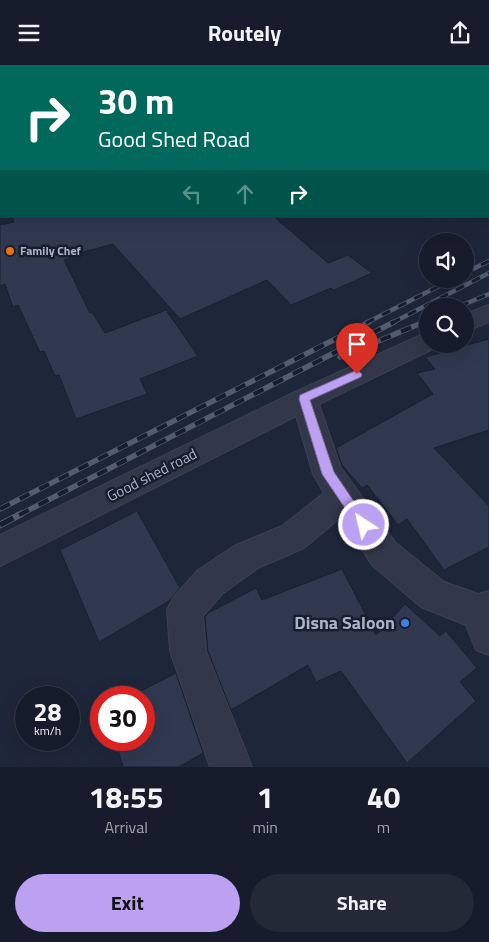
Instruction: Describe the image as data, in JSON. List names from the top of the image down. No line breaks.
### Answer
{"streets":{"street":["Good shed road"]},"places":["Family Chef","Disna Saloon"],"page":{"header":"Routely","turn":["30 m","Good Shed Road"],"speed":"28 km/h","limit":"30","eta":["18:55","Arrival","1","min","40","m"],"buttons":["Exit","Share"]}}
